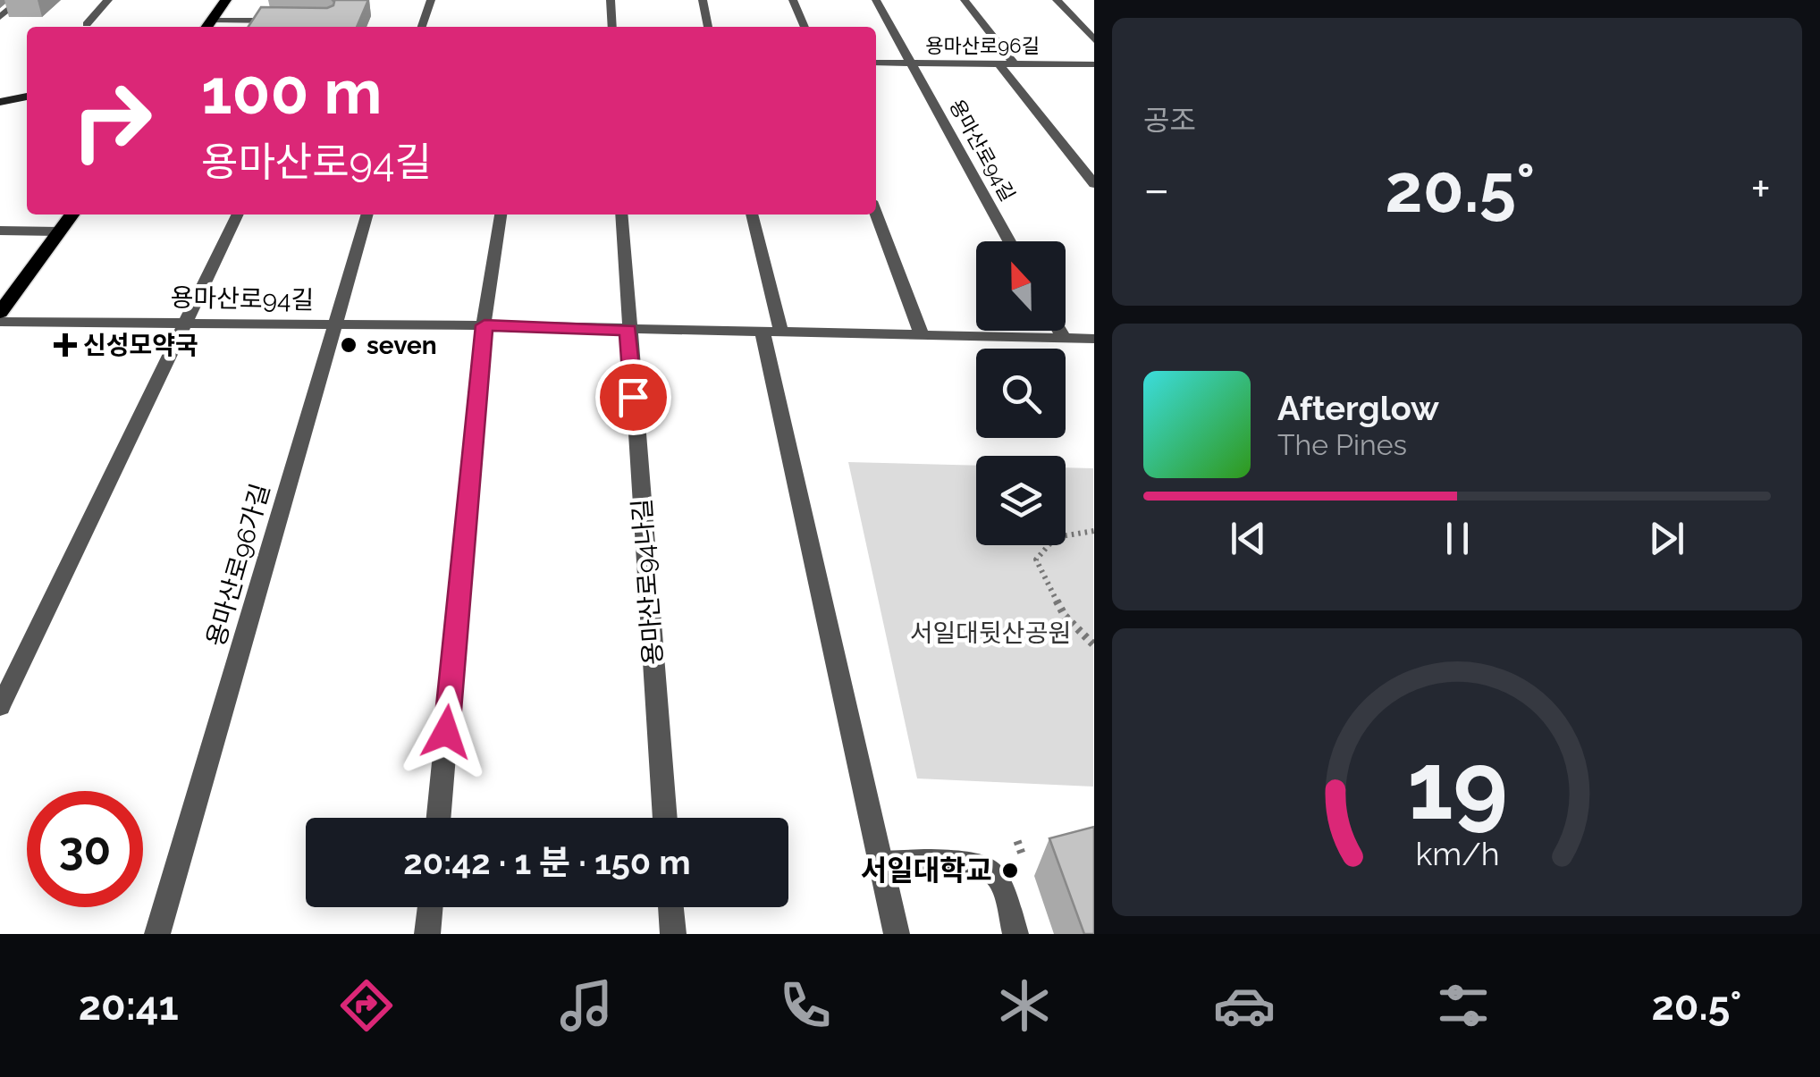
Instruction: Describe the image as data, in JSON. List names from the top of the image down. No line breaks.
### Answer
{"streets":{"street":["용마산로96길","용마산로94길","용마산로96가길","용마산로94나길"]},"crossings":[["용마산로96길","용마산로94길"],["용마산로94길","용마산로96가길"],["용마산로94길","용마산로94나길"]],"parks":["서일대뒷산공원"],"places":{"health":["신성모약국"],"other":["seven","서일대학교"]},"north":"top","page":{"tile":"공조","turn":["100 m","용마산로94길"],"heat":["−","20.5°","+"],"song":["Afterglow","The Pines"],"limit":"30","trip":"20:42 · 1 분 · 150 m","tabs":["20:41","20.5°"],"gauge":["19","km/h"]}}
